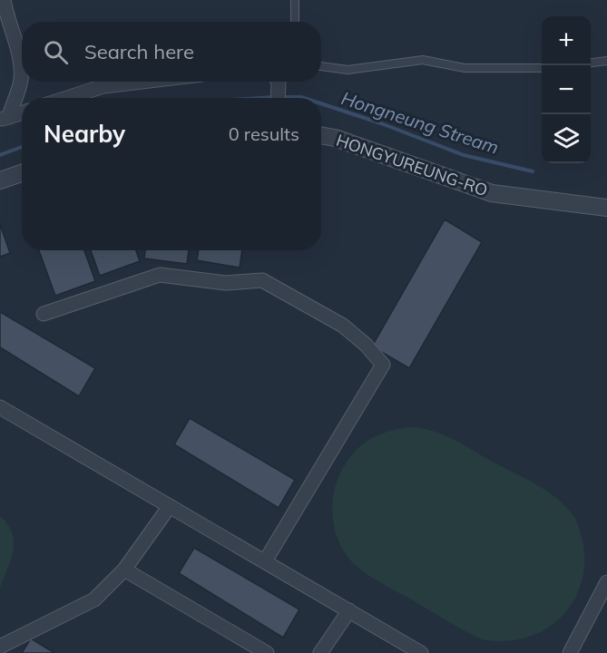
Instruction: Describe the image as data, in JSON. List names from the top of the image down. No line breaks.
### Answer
{"streets":{"street":["HONGYUREUNG-RO"]},"water":["Hongneung Stream"],"page":{"map_buttons":["+","−"],"search":"Search here","heading":["Nearby","0 results"]}}
